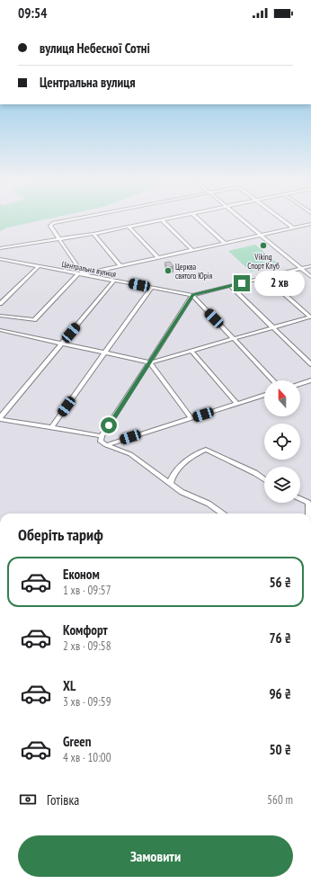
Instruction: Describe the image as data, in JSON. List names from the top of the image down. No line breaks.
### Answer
{"streets":{"street":["Центральна вулиця"]},"places":["Viking Спорт Клуб","Церква святого Юрія"],"north":"top","page":{"status":"09:54","banner":["вулиця Небесної Сотні","Центральна вулиця"],"bubble":"2 хв","heading":"Оберіть тариф","list":[{"name":"Економ","note":"1 хв · 09:57","value":"56 ₴"},{"name":"Комфорт","note":"2 хв · 09:58","value":"76 ₴"},{"name":"XL","note":"3 хв · 09:59","value":"96 ₴"},{"name":"Green","note":"4 хв · 10:00","value":"50 ₴"}],"pay":["Готівка","560 m"],"buttons":"Замовити"}}
